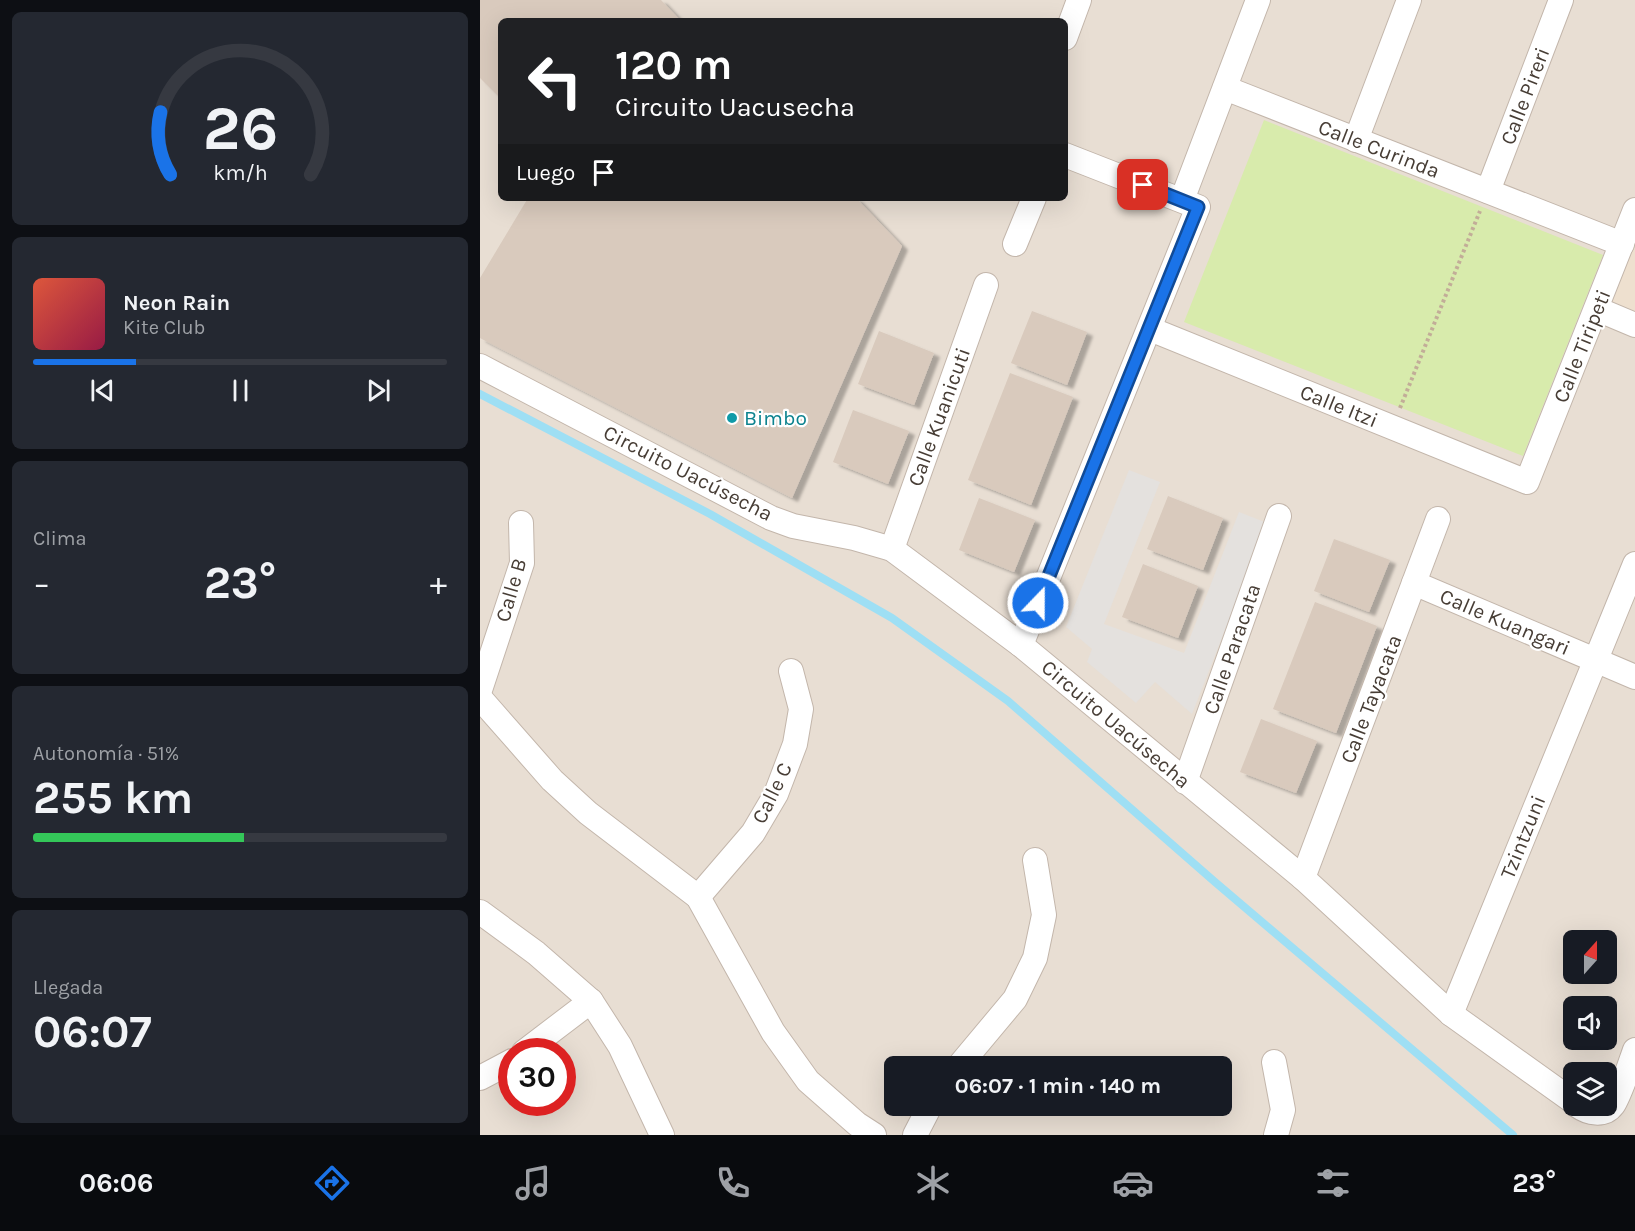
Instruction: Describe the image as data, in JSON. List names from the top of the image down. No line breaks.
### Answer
{"streets":{"street":["Calle Pireri","Calle Curinda","Calle Tiripeti","Calle Itzi","Calle Kuanicuti","Circuito Uacúsecha","Calle B","Calle Kuangari","Calle Paracata","Calle Tayacata","Calle C","Tzintzuni"]},"crossings":[["Calle Pireri","Calle Curinda"],["Calle Curinda","Calle Tiripeti"],["Calle Tiripeti","Calle Itzi"],["Calle Kuanicuti","Circuito Uacúsecha"],["Circuito Uacúsecha","Calle Paracata"],["Circuito Uacúsecha","Calle Tayacata"],["Circuito Uacúsecha","Tzintzuni"],["Calle Kuangari","Calle Tayacata"],["Calle Kuangari","Tzintzuni"]],"places":["Bimbo"],"north":"top","page":{"turn":["120 m","Circuito Uacusecha"],"then":"Luego","song":["Neon Rain","Kite Club"],"tile":["Clima",["Autonomía · 51%","255 km"],["Llegada","06:07"]],"heat":["−","23°","+"],"limit":"30","trip":"06:07 · 1 min · 140 m","tabs":["06:06","23°"],"gauge":["26","km/h"]}}
